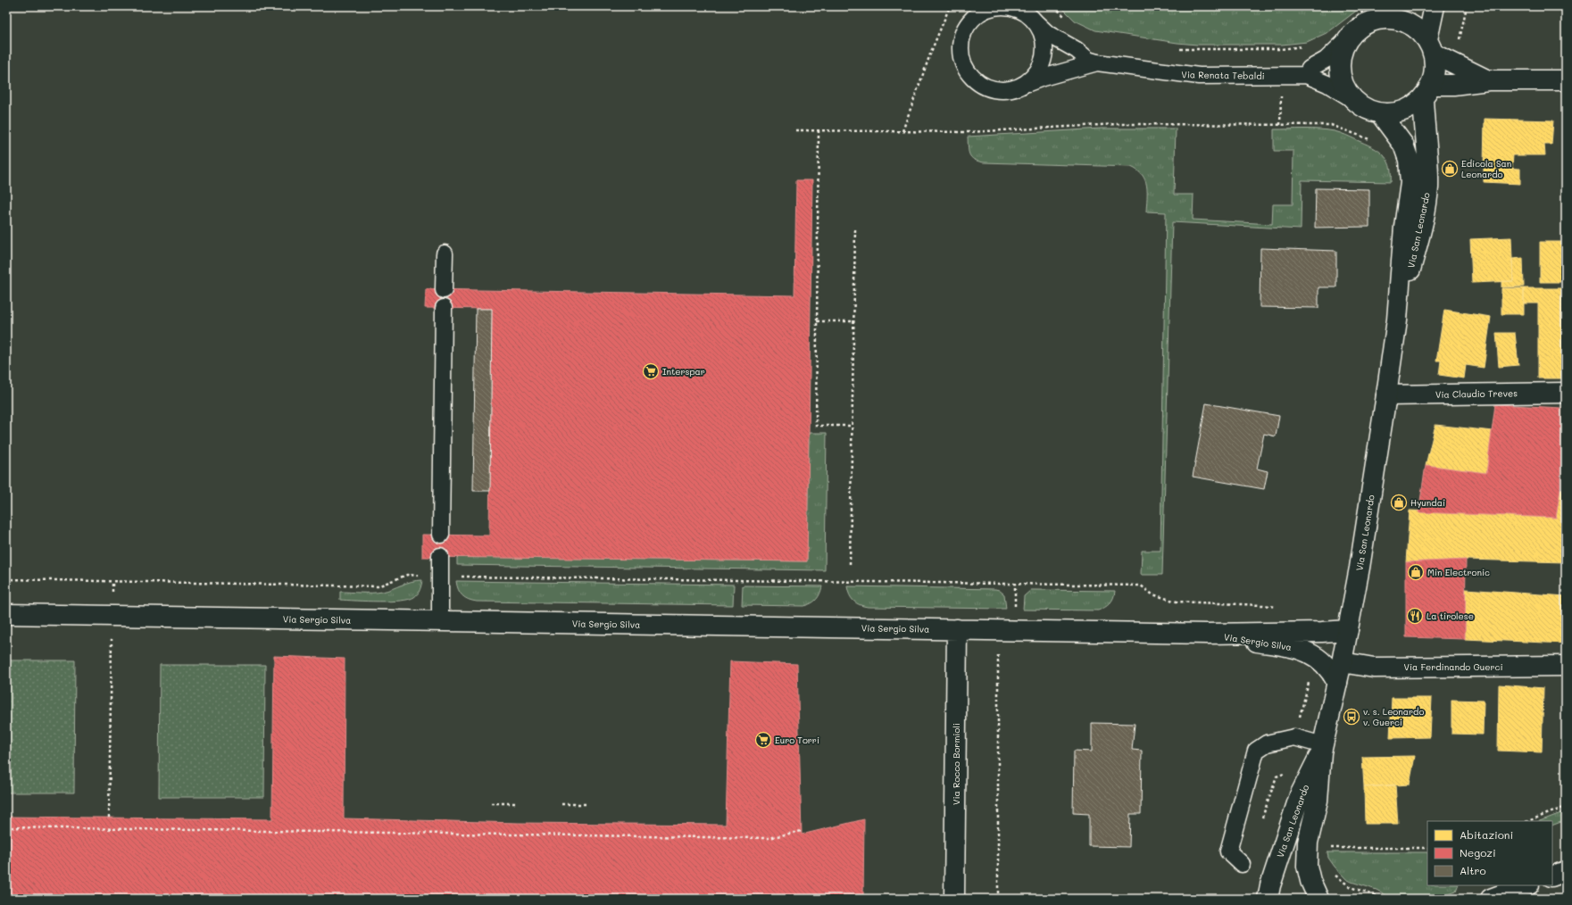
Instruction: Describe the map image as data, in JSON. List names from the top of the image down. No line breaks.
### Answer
{"streets":{"street":["Via San Leonardo","Via Claudio Treves","Via Sergio Silva","Via Ferdinando Guerci","Via Rocco Bormioli"],"lane":["Via Renata Tebaldi"]},"crossings":[["Via Renata Tebaldi","Via San Leonardo"],["Via San Leonardo","Via Claudio Treves"],["Via San Leonardo","Via Sergio Silva"],["Via San Leonardo","Via Ferdinando Guerci"],["Via Sergio Silva","Via Rocco Bormioli"]],"places":{"shop":["Edicola San Leonardo","Hyundai","Min Electronic"],"supermarket":["Interspar","Euro Torri"],"restaurant":["La tirolese"],"bus stop":["v. s. Leonardo v. Guerci"]},"legend":["Abitazioni","Negozi","Altro"]}
